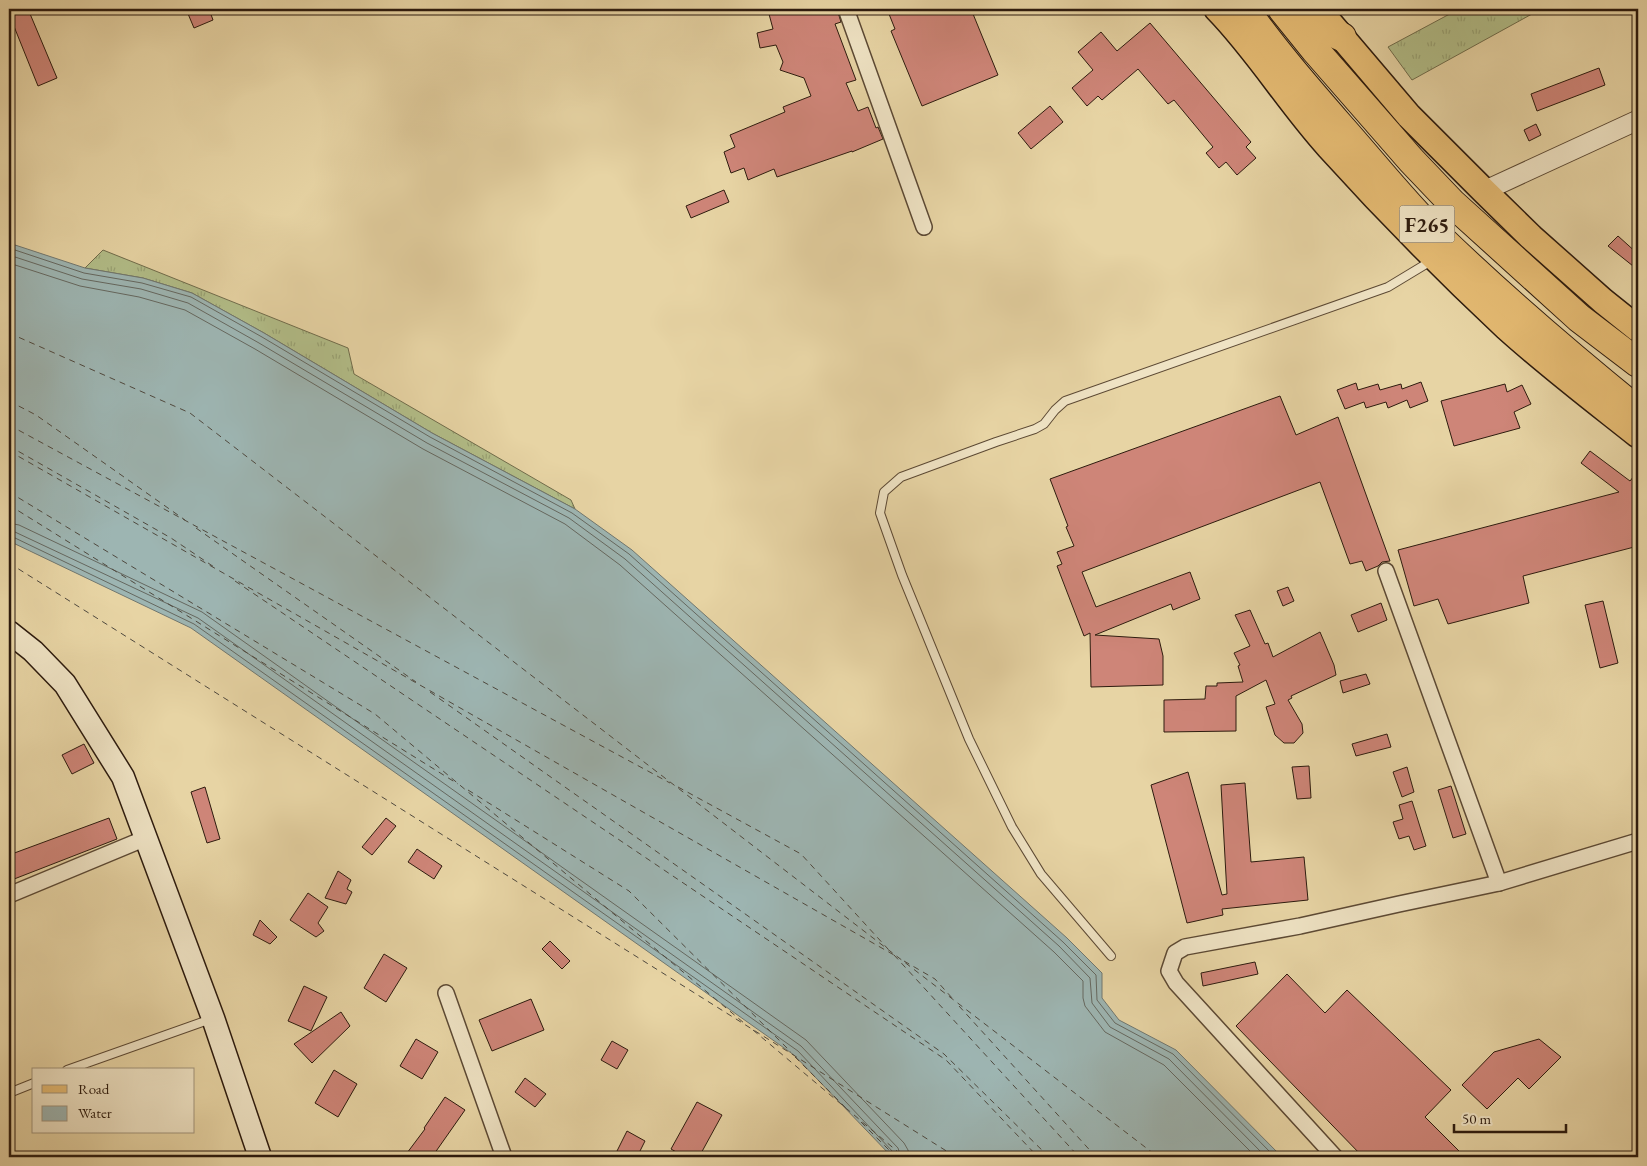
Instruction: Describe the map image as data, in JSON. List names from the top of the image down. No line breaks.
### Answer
{"streets":{"highway":["F265"]},"legend":["Road","Water"],"scale_bar":"50 m"}
